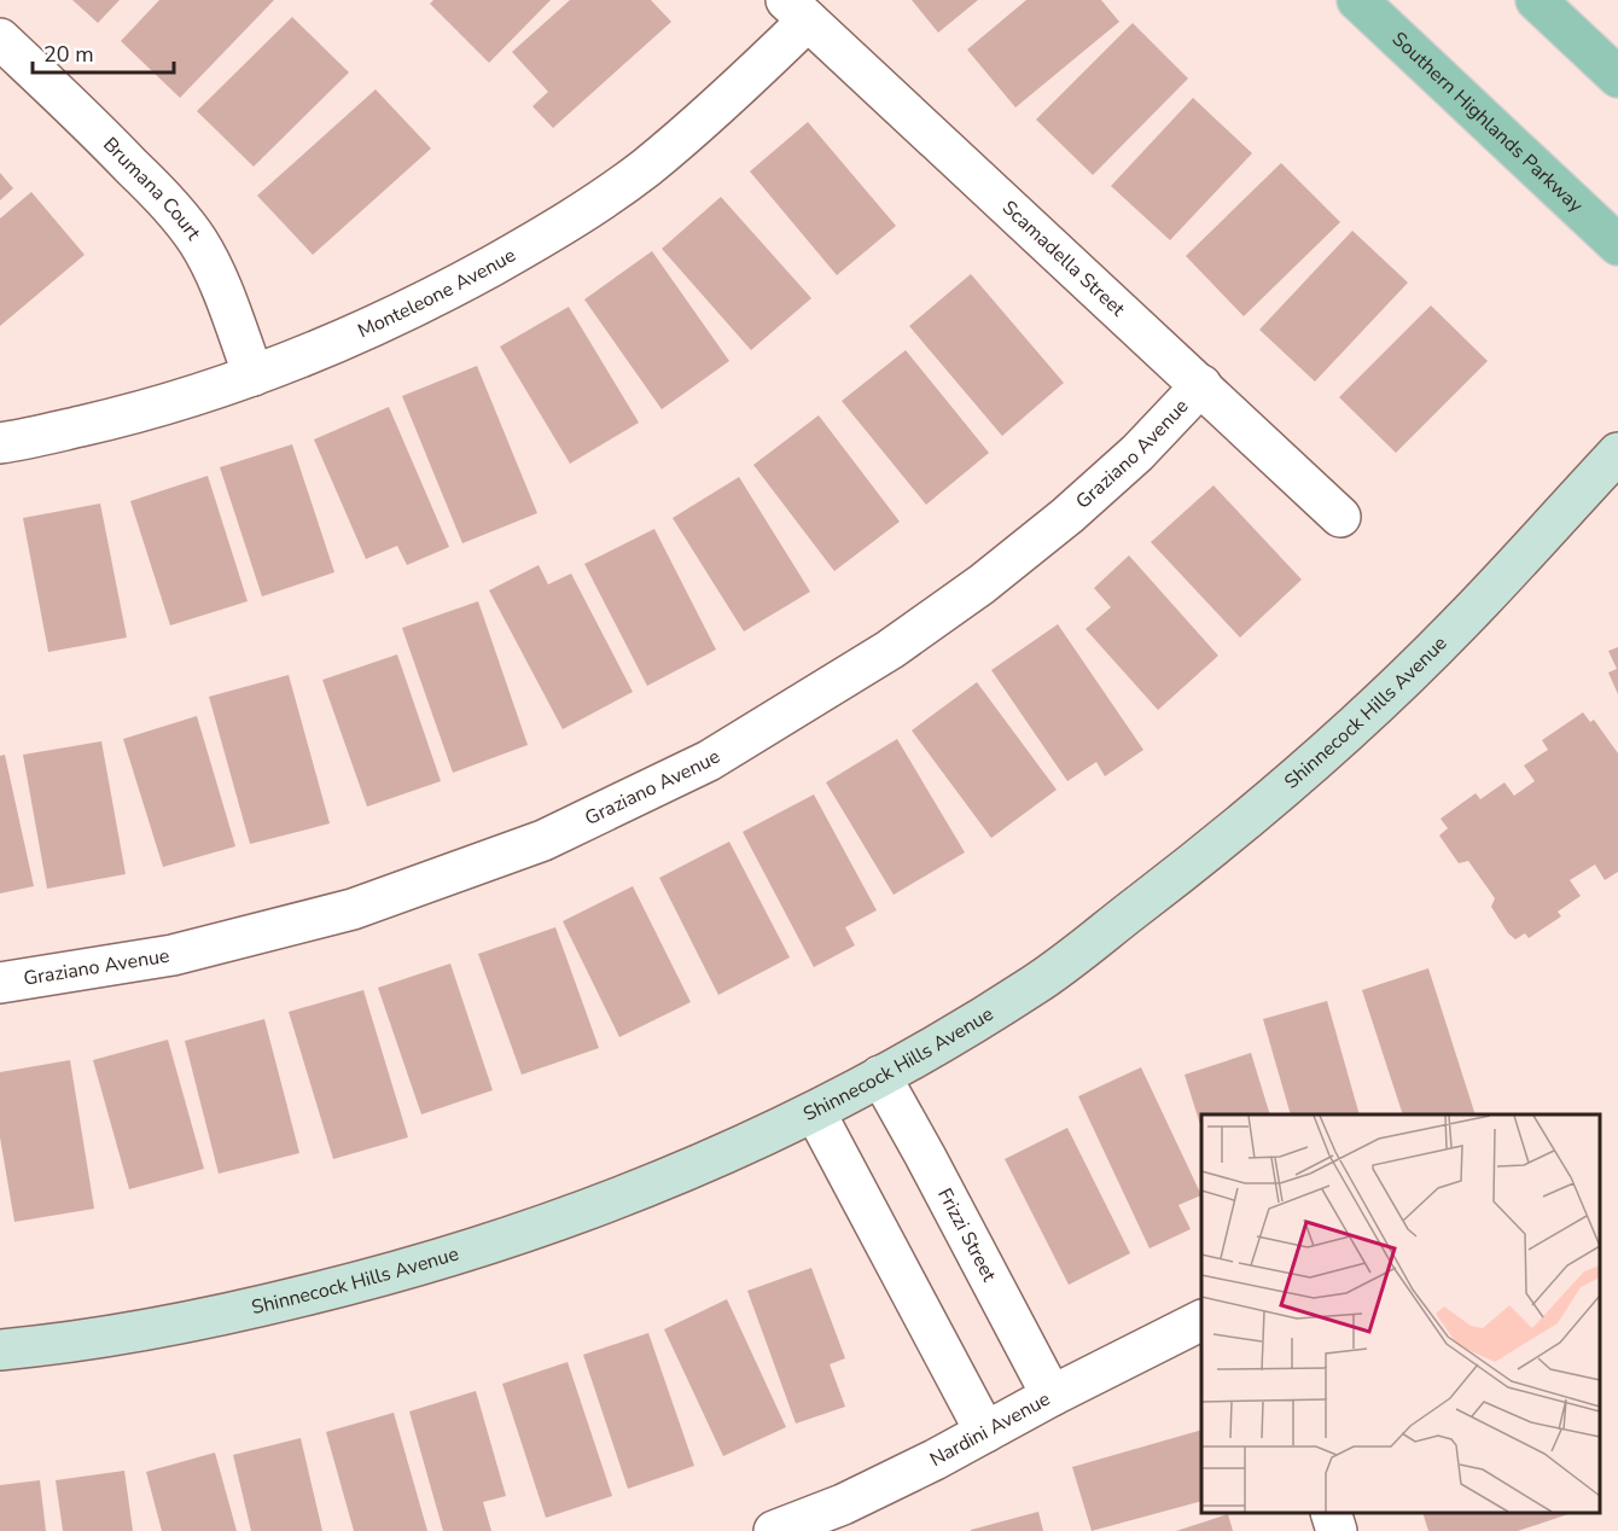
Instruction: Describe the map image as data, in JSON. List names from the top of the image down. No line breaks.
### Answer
{"streets":{"main road":["Southern Highlands Parkway"],"street":["Brumana Court","Scamadella Street","Monteleone Avenue","Graziano Avenue","Shinnecock Hills Avenue","Frizzi Street","Nardini Avenue"]},"crossings":[["Brumana Court","Monteleone Avenue"],["Scamadella Street","Monteleone Avenue"],["Scamadella Street","Graziano Avenue"],["Shinnecock Hills Avenue","Frizzi Street"],["Frizzi Street","Nardini Avenue"]],"scale_bar":"20 m"}
